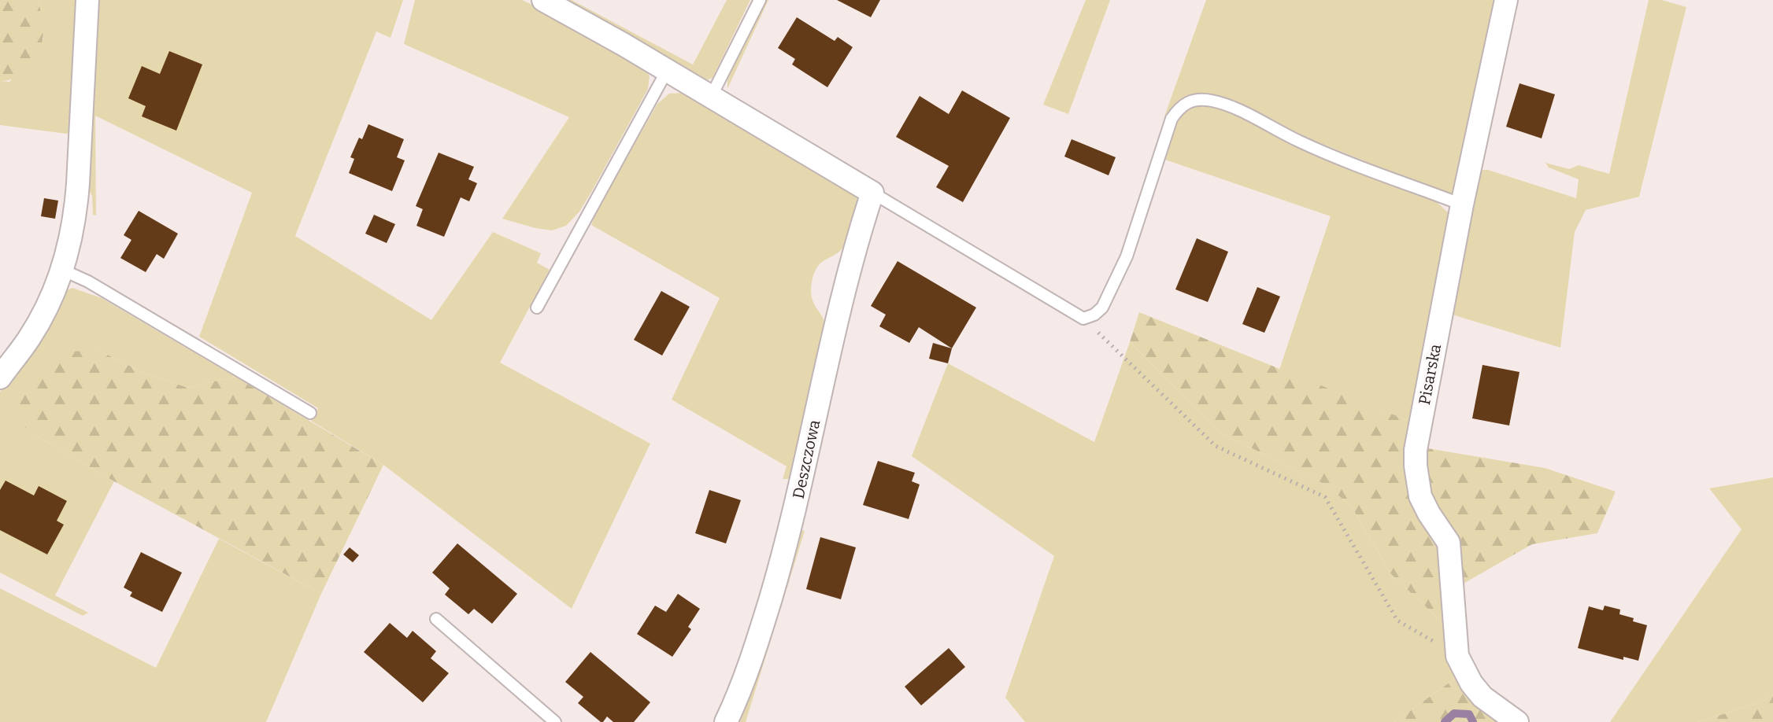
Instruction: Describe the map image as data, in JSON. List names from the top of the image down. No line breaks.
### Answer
{"streets":{"street":["Pisarska","Deszczowa"]}}
